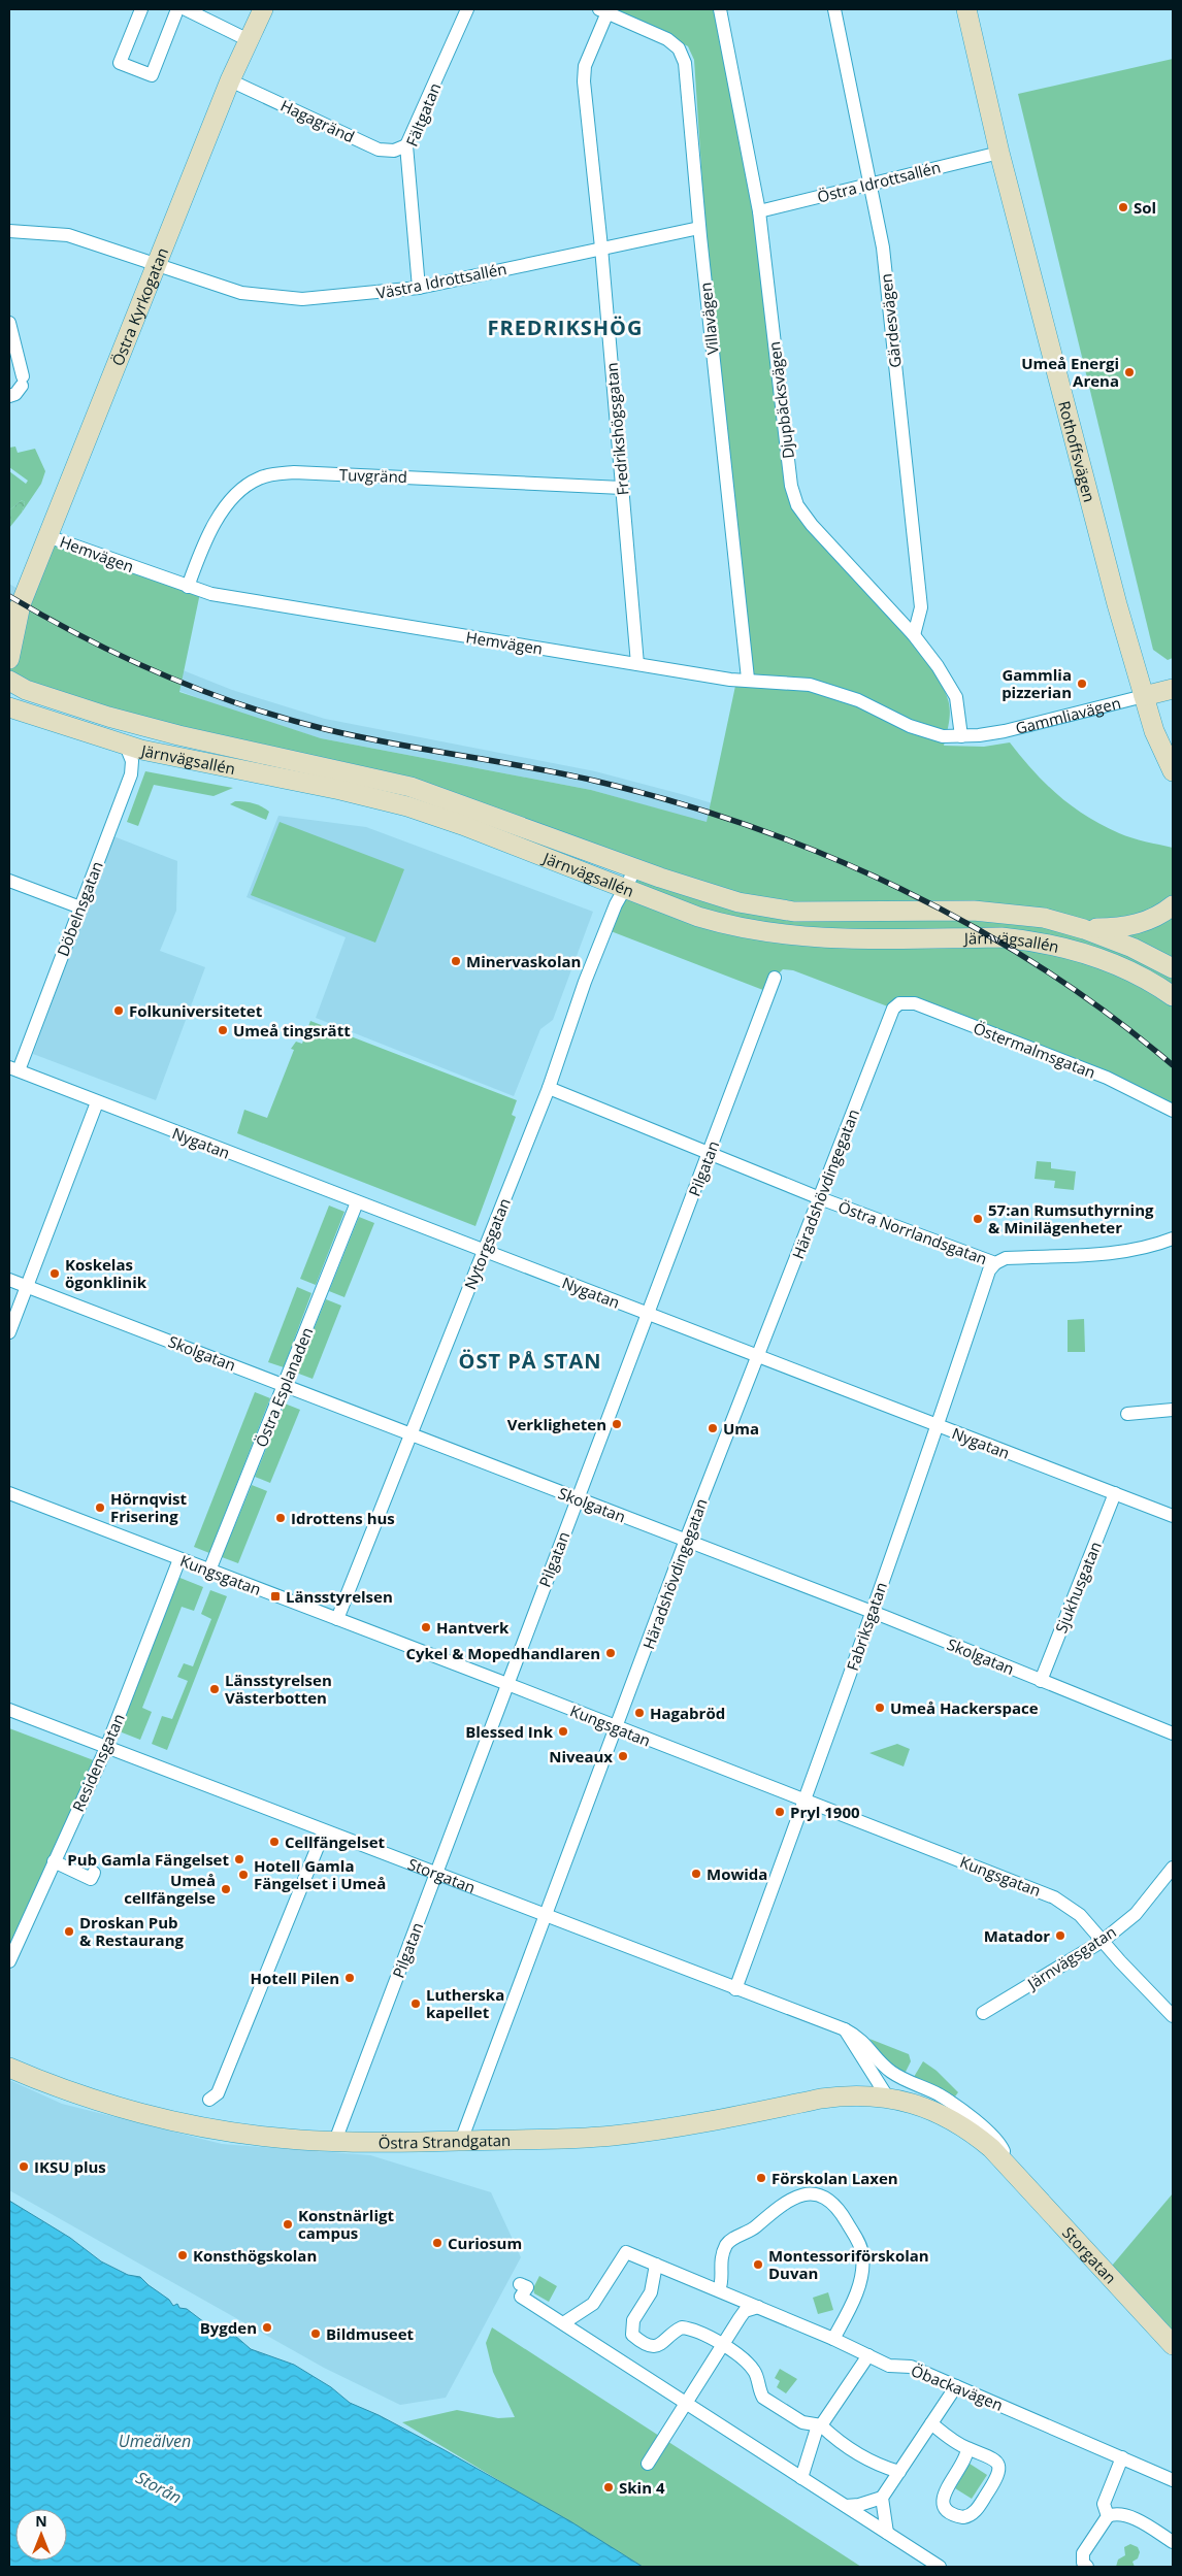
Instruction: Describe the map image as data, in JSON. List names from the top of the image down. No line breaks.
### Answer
{"streets":{"street":["Fältgatan","Hagagränd","Östra Idrottsallén","Västra Idrottsallén","Östra Kyrkogatan","Villavägen","Gärdesvägen","Djupbäcksvägen","Fredrikshögsgatan","Rothoffsvägen","Tuvgränd","Hemvägen","Gammliavägen","Järnvägsallén","Döbelnsgatan","Östermalmsgatan","Nygatan","Pilgatan","Häradshövdingegatan","Östra Norrlandsgatan","Nytorgsgatan","Skolgatan","Östra Esplanaden","Kungsgatan","Sjukhusgatan","Fabriksgatan","Residensgatan","Storgatan","Järnvägsgatan","Östra Strandgatan","Öbackavägen"]},"crossings":[["Fältgatan","Hagagränd"],["Fältgatan","Västra Idrottsallén"],["Hagagränd","Östra Kyrkogatan"],["Östra Idrottsallén","Gärdesvägen"],["Östra Idrottsallén","Djupbäcksvägen"],["Östra Idrottsallén","Rothoffsvägen"],["Västra Idrottsallén","Östra Kyrkogatan"],["Västra Idrottsallén","Villavägen"],["Västra Idrottsallén","Fredrikshögsgatan"],["Östra Kyrkogatan","Hemvägen"],["Villavägen","Fredrikshögsgatan"],["Villavägen","Hemvägen"],["Gärdesvägen","Djupbäcksvägen"],["Djupbäcksvägen","Hemvägen"],["Djupbäcksvägen","Gammliavägen"],["Fredrikshögsgatan","Tuvgränd"],["Fredrikshögsgatan","Hemvägen"],["Rothoffsvägen","Gammliavägen"],["Tuvgränd","Hemvägen"],["Hemvägen","Gammliavägen"],["Järnvägsallén","Döbelnsgatan"],["Järnvägsallén","Nytorgsgatan"],["Döbelnsgatan","Nygatan"],["Östermalmsgatan","Häradshövdingegatan"],["Nygatan","Pilgatan"],["Nygatan","Häradshövdingegatan"],["Nygatan","Nytorgsgatan"],["Nygatan","Östra Esplanaden"],["Nygatan","Sjukhusgatan"],["Nygatan","Fabriksgatan"],["Pilgatan","Östra Norrlandsgatan"],["Pilgatan","Skolgatan"],["Pilgatan","Kungsgatan"],["Pilgatan","Storgatan"],["Pilgatan","Östra Strandgatan"],["Häradshövdingegatan","Östra Norrlandsgatan"],["Häradshövdingegatan","Skolgatan"],["Häradshövdingegatan","Kungsgatan"],["Häradshövdingegatan","Storgatan"],["Häradshövdingegatan","Östra Strandgatan"],["Östra Norrlandsgatan","Nytorgsgatan"],["Östra Norrlandsgatan","Fabriksgatan"],["Nytorgsgatan","Skolgatan"],["Nytorgsgatan","Kungsgatan"],["Skolgatan","Östra Esplanaden"],["Skolgatan","Sjukhusgatan"],["Skolgatan","Fabriksgatan"],["Östra Esplanaden","Kungsgatan"],["Kungsgatan","Fabriksgatan"],["Kungsgatan","Residensgatan"],["Kungsgatan","Järnvägsgatan"],["Fabriksgatan","Storgatan"],["Residensgatan","Storgatan"],["Storgatan","Östra Strandgatan"]],"districts":["FREDRIKSHÖG","ÖST PÅ STAN"],"water":["Umeälven","Storån"],"places":{"other":["Sol","Umeå Energi Arena","Gammlia pizzerian","Minervaskolan","Folkuniversitetet","Umeå tingsrätt","57:an Rumsuthyrning & Minilägenheter","Koskelas ögonklinik","Verkligheten","Uma","Hörnqvist Frisering","Idrottens hus","Hantverk","Cykel & Mopedhandlaren","Länsstyrelsen Västerbotten","Umeå Hackerspace","Hagabröd","Blessed Ink","Niveaux","Pryl 1900","Cellfängelset","Pub Gamla Fängelset","Mowida","Hotell Gamla Fängelset i Umeå","Umeå cellfängelse","Droskan Pub & Restaurang","Matador","Hotell Pilen","Lutherska kapellet","IKSU plus","Förskolan Laxen","Konstnärligt campus","Curiosum","Konsthögskolan","Montessoriförskolan Duvan","Bygden","Bildmuseet","Skin 4"],"transit":["Länsstyrelsen"]},"north":"top"}
